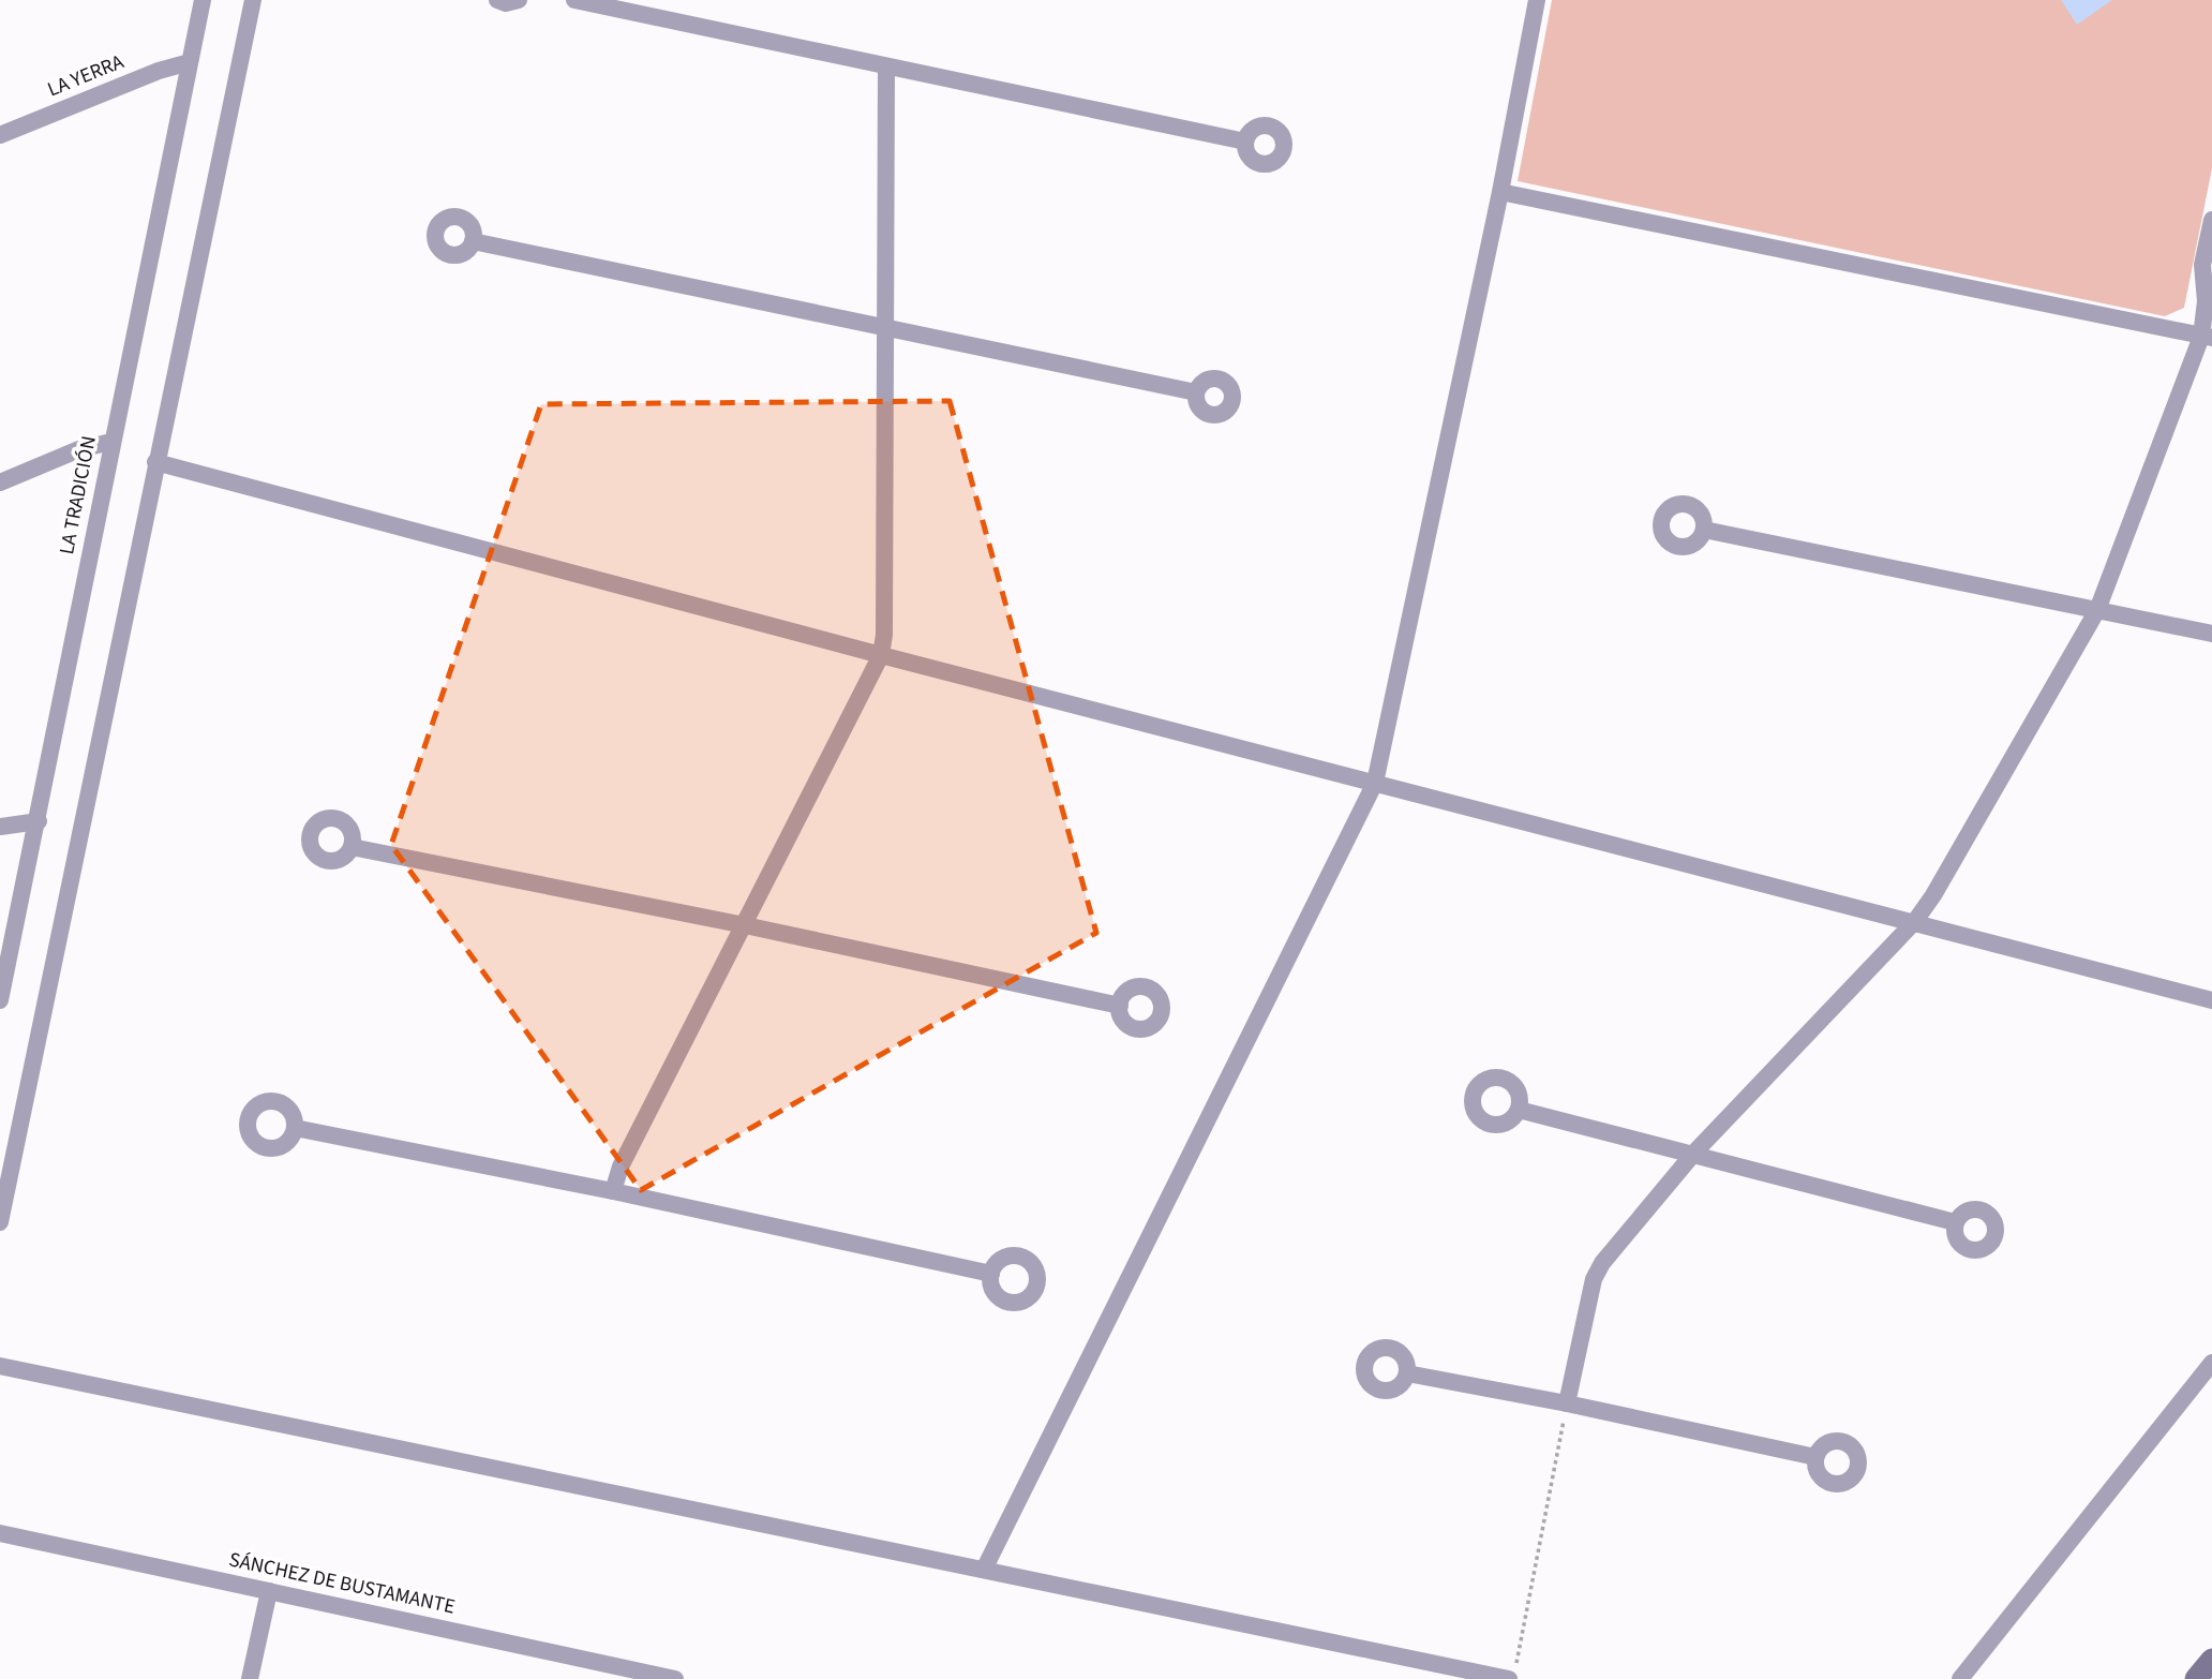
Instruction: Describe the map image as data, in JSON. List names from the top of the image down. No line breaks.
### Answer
{"streets":{"street":["LA YERRA","LA TRADICIÓN","SÁNCHEZ DE BUSTAMANTE"]},"crossings":[["LA YERRA","LA TRADICIÓN"]]}
